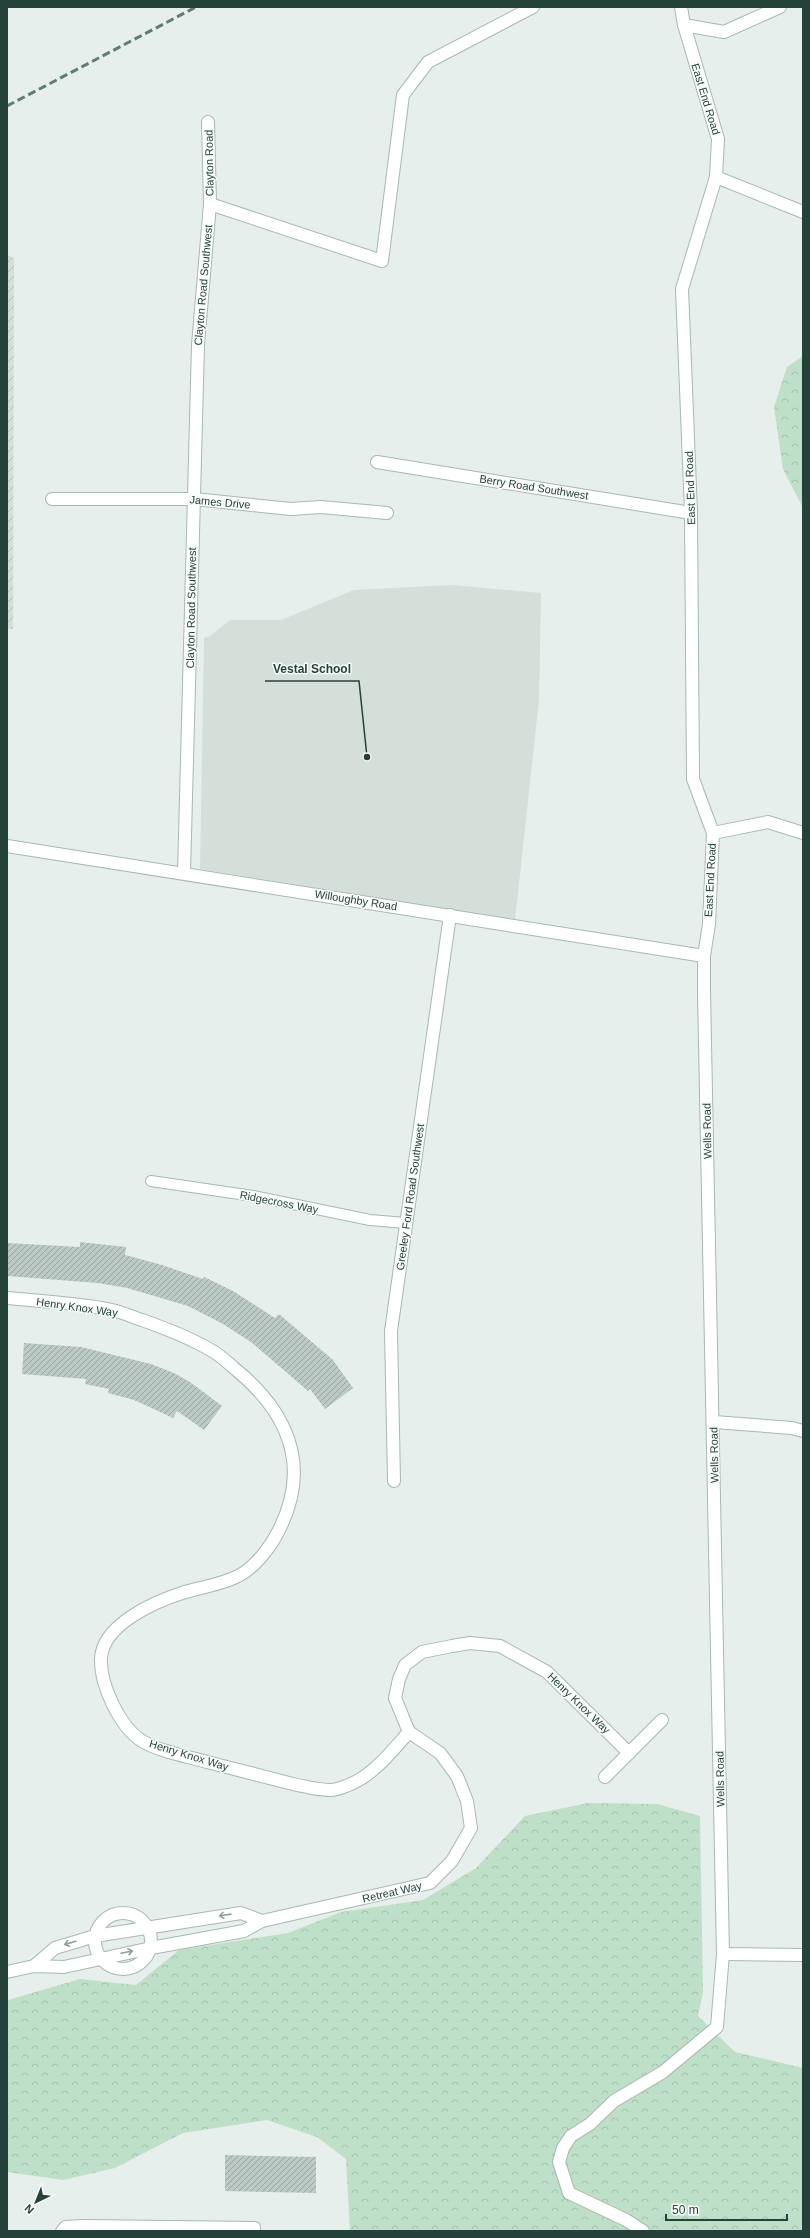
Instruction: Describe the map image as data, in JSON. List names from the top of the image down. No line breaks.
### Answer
{"streets":{"street":["East End Road","Clayton Road","Clayton Road Southwest","Berry Road Southwest","James Drive","Willoughby Road","Wells Road","Greeley Ford Road Southwest","Henry Knox Way","Retreat Way"],"lane":["Ridgecross Way"]},"crossings":[["East End Road","Berry Road Southwest"],["East End Road","Willoughby Road"],["East End Road","Wells Road"],["Clayton Road","Clayton Road Southwest"],["Clayton Road Southwest","James Drive"],["Clayton Road Southwest","Willoughby Road"],["Willoughby Road","Wells Road"],["Willoughby Road","Greeley Ford Road Southwest"],["Greeley Ford Road Southwest","Ridgecross Way"],["Henry Knox Way","Retreat Way"]],"places":["Vestal School"],"scale_bar":"50 m","north":"bottom left"}
